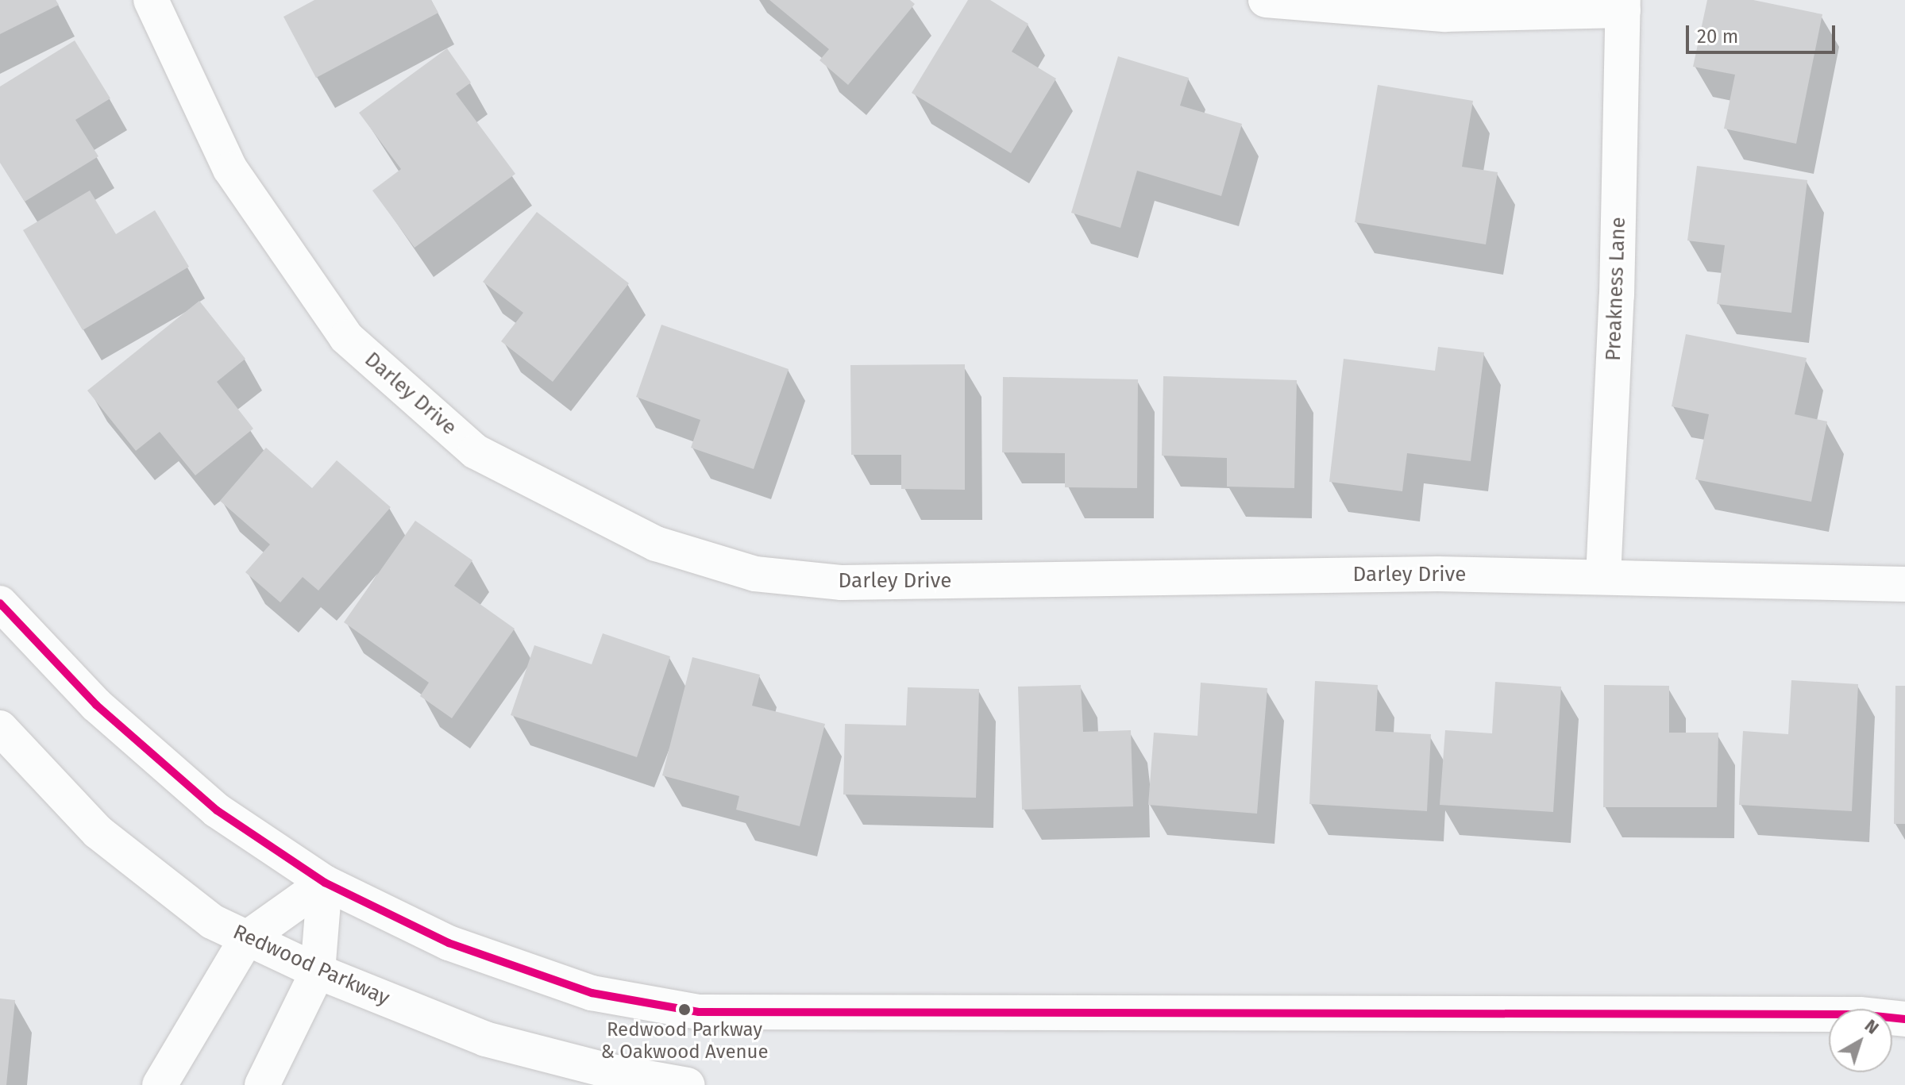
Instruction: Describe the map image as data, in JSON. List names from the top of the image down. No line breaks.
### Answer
{"streets":{"main road":["Preakness Lane","Darley Drive","Redwood Parkway"]},"crossings":[["Preakness Lane","Darley Drive"]],"places":["Redwood Parkway & Oakwood Avenue"],"scale_bar":"20 m","north":"top right"}
